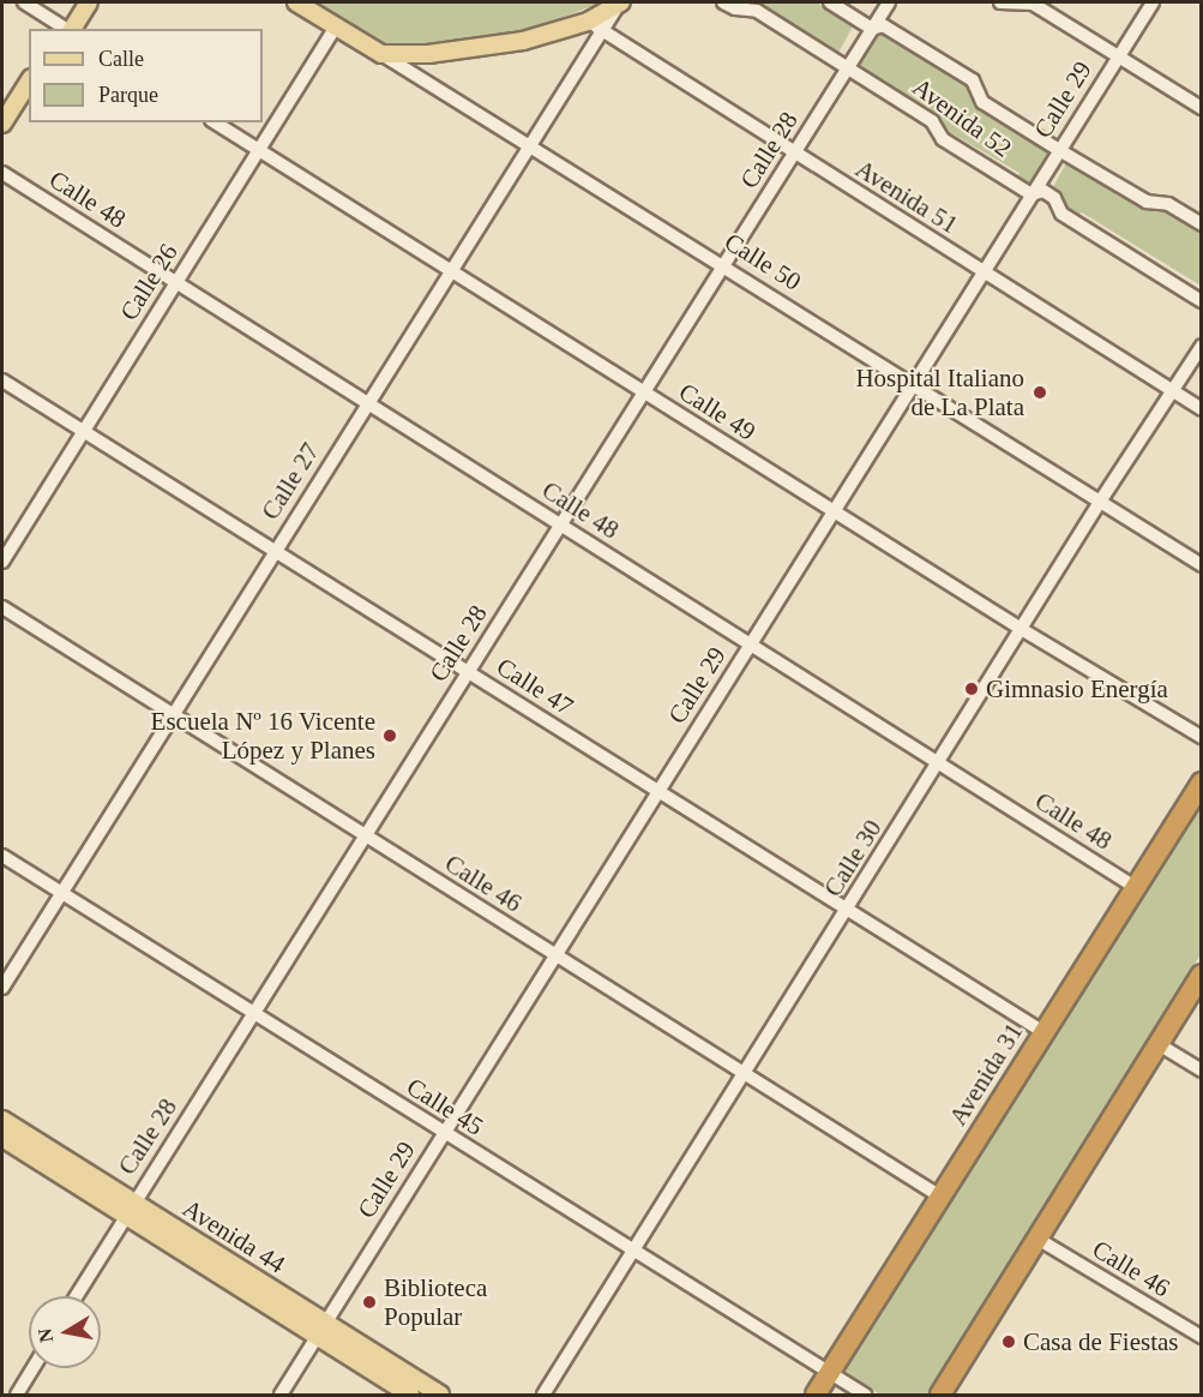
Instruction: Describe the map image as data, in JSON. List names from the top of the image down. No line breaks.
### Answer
{"streets":{"highway":["Avenida 31"],"main road":["Calle 50","Avenida 44"],"street":["Calle 29","Avenida 52","Calle 28","Avenida 51","Calle 48","Calle 26","Calle 49","Calle 27","Calle 47","Calle 30","Calle 46","Calle 45"]},"crossings":[["Calle 29","Avenida 52"],["Calle 29","Avenida 51"],["Calle 29","Calle 48"],["Calle 29","Calle 50"],["Calle 29","Calle 49"],["Calle 29","Calle 47"],["Calle 29","Calle 46"],["Calle 29","Calle 45"],["Calle 29","Avenida 44"],["Avenida 52","Calle 28"],["Calle 28","Avenida 51"],["Calle 28","Calle 48"],["Calle 28","Calle 50"],["Calle 28","Calle 49"],["Calle 28","Calle 47"],["Calle 28","Calle 46"],["Calle 28","Calle 45"],["Calle 28","Avenida 44"],["Avenida 51","Calle 27"],["Avenida 51","Calle 30"],["Calle 48","Calle 26"],["Calle 48","Calle 27"],["Calle 48","Calle 30"],["Calle 48","Avenida 31"],["Calle 50","Calle 26"],["Calle 50","Calle 27"],["Calle 50","Calle 30"],["Calle 26","Calle 49"],["Calle 26","Calle 47"],["Calle 49","Calle 27"],["Calle 49","Calle 30"],["Calle 27","Calle 47"],["Calle 27","Calle 46"],["Calle 27","Calle 45"],["Calle 47","Calle 30"],["Calle 47","Avenida 31"],["Calle 30","Calle 46"],["Calle 30","Calle 45"],["Calle 46","Avenida 31"],["Avenida 31","Calle 45"]],"places":["Hospital Italiano de La Plata","Gimnasio Energía","Escuela Nº 16 Vicente López y Planes","Biblioteca Popular","Casa de Fiestas"],"legend":["Calle","Parque"],"north":"left"}
